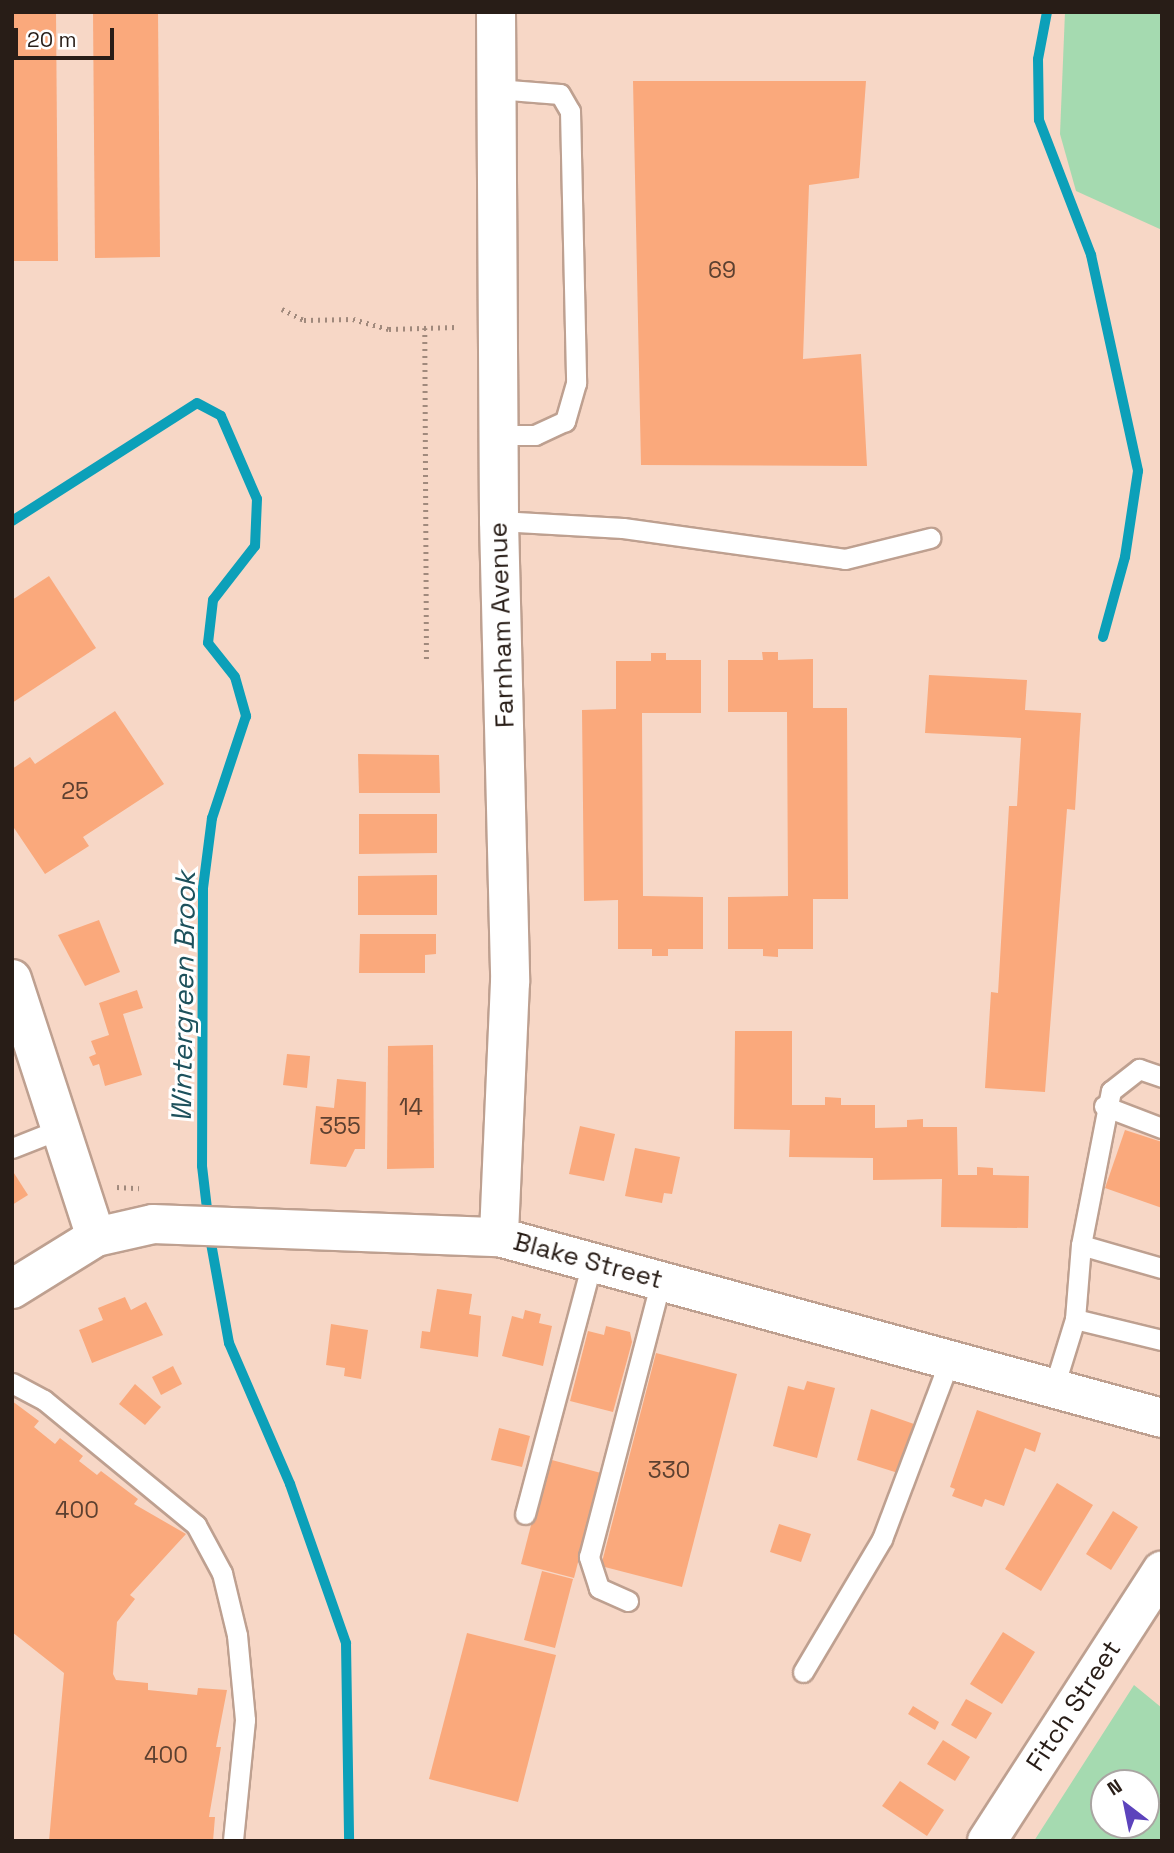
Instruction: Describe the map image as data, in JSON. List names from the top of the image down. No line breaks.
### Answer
{"streets":{"street":["Farnham Avenue","Blake Street","Fitch Street"]},"crossings":[["Farnham Avenue","Blake Street"]],"water":["Wintergreen Brook"],"house_numbers":["69","25","14","355","330","400","400"],"scale_bar":"20 m","north":"top left"}
